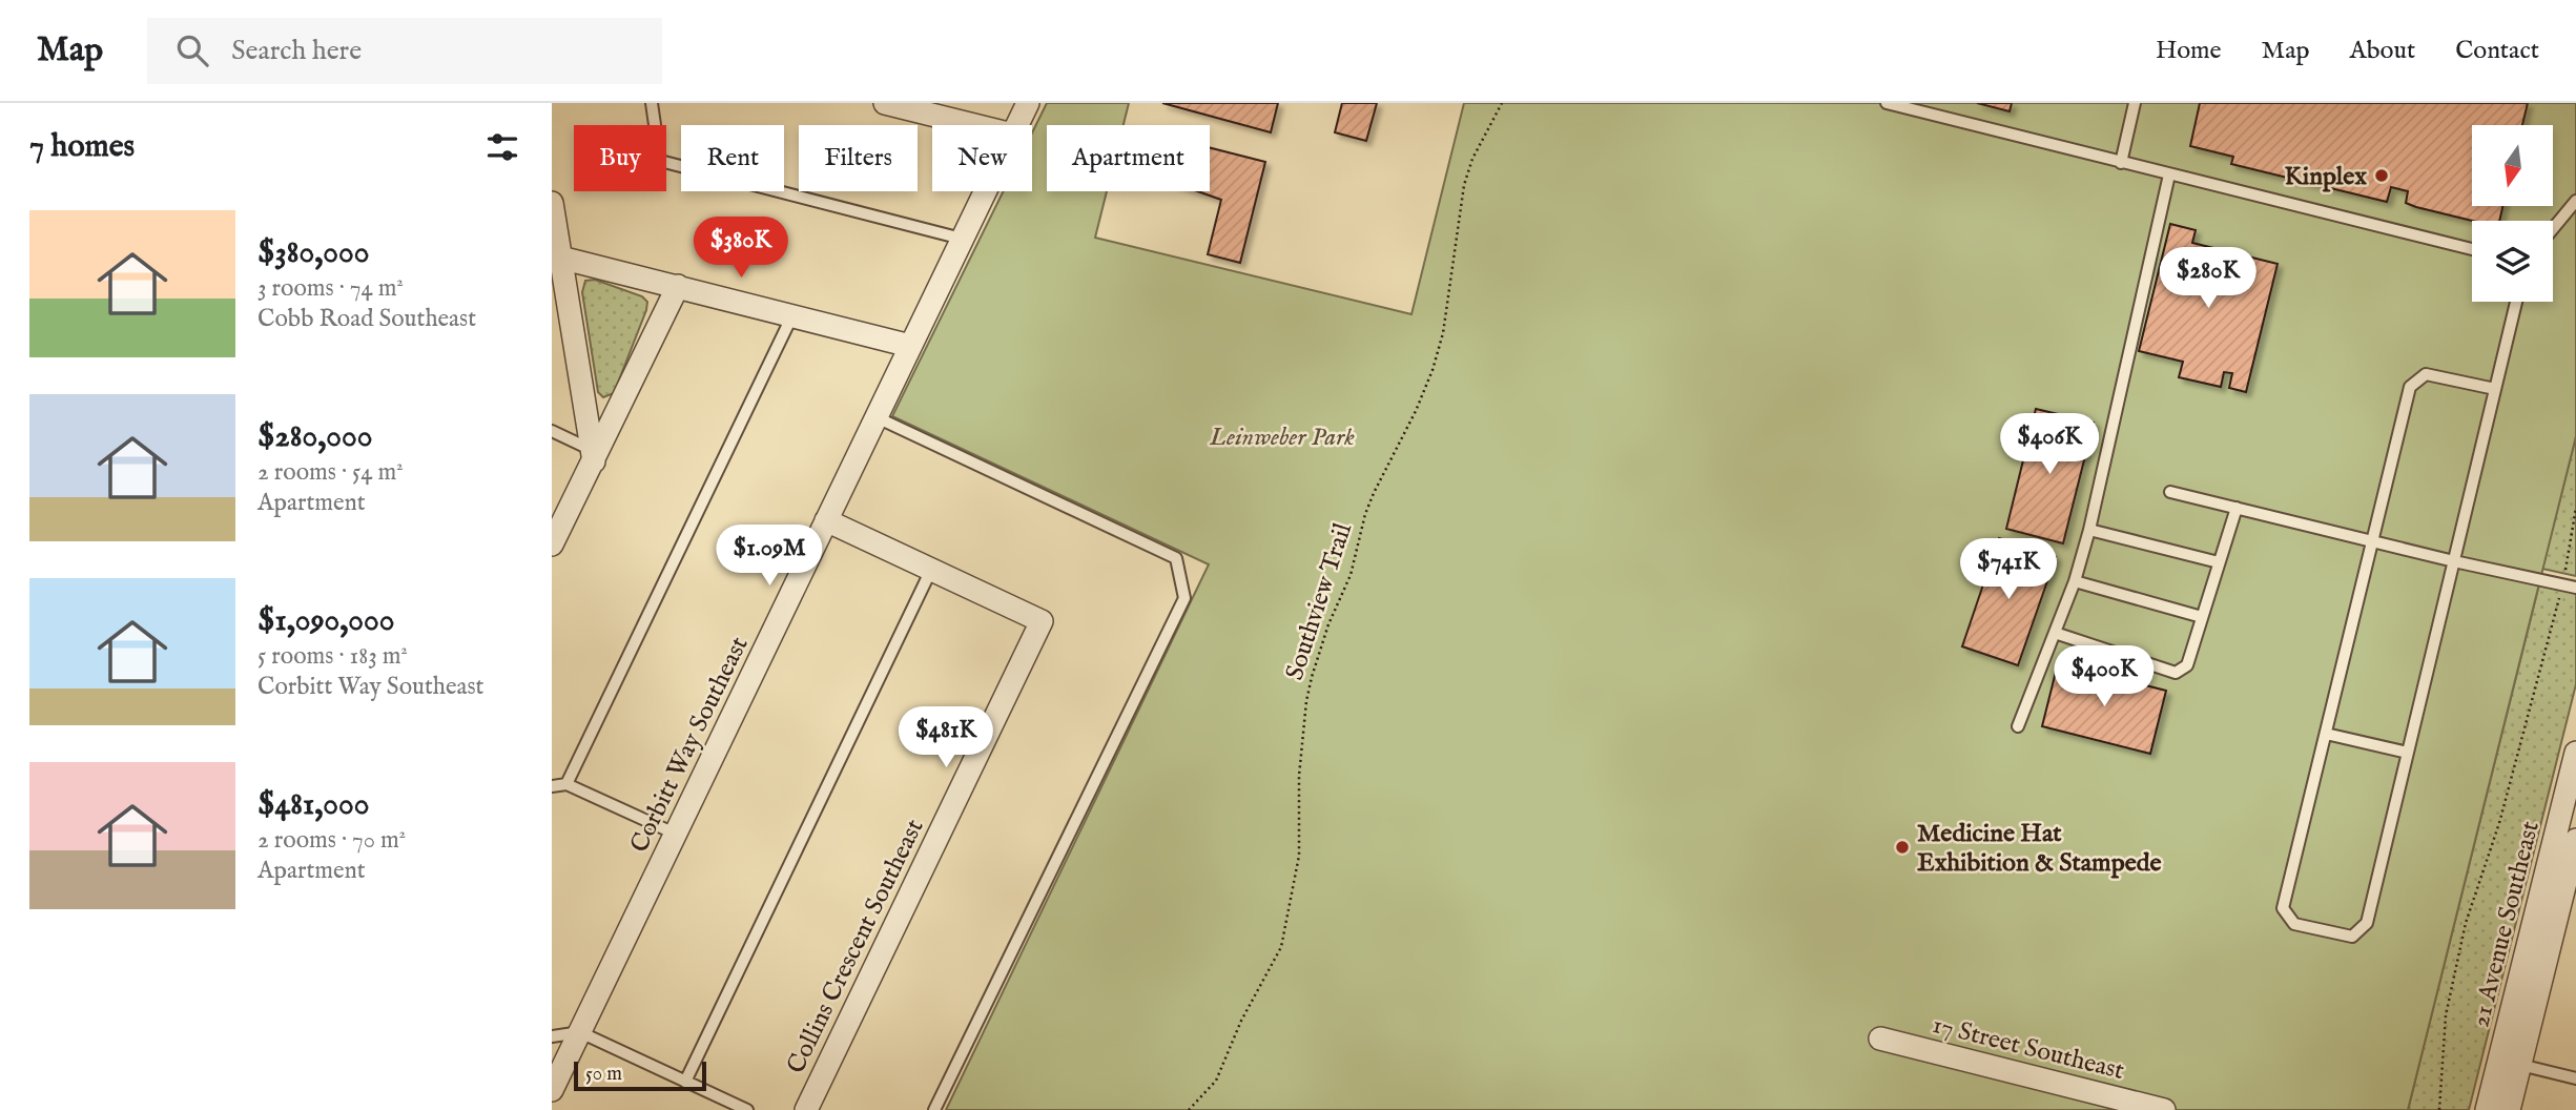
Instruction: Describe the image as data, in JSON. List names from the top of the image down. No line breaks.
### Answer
{"streets":{"street":["Corbitt Way Southeast","21 Avenue Southeast","Collins Crescent Southeast","17 Street Southeast"],"path":["Southview Trail"]},"crossings":[["Corbitt Way Southeast","Collins Crescent Southeast"]],"parks":["Leinweber Park"],"places":["Kinplex","Medicine Hat Exhibition & Stampede"],"scale_bar":"50 m","north":"bottom","page":{"header":"Map","search":"Search here","nav":["Home","Map","About","Contact"],"heading":"7 homes","chip":["Buy","Rent","Filters","New","Apartment"],"list":[{"name":"$380,000","note":"3 rooms · 74 m² · Cobb Road Southeast"},{"name":"$280,000","note":"2 rooms · 54 m² · Apartment"},{"name":"$1,090,000","note":"5 rooms · 183 m² · Corbitt Way Southeast"},{"name":"$481,000","note":"2 rooms · 70 m² · Apartment"}],"price":["$380K","$280K","$406K","$1.09M","$741K","$400K","$481K"],"scale":"50 m"}}
